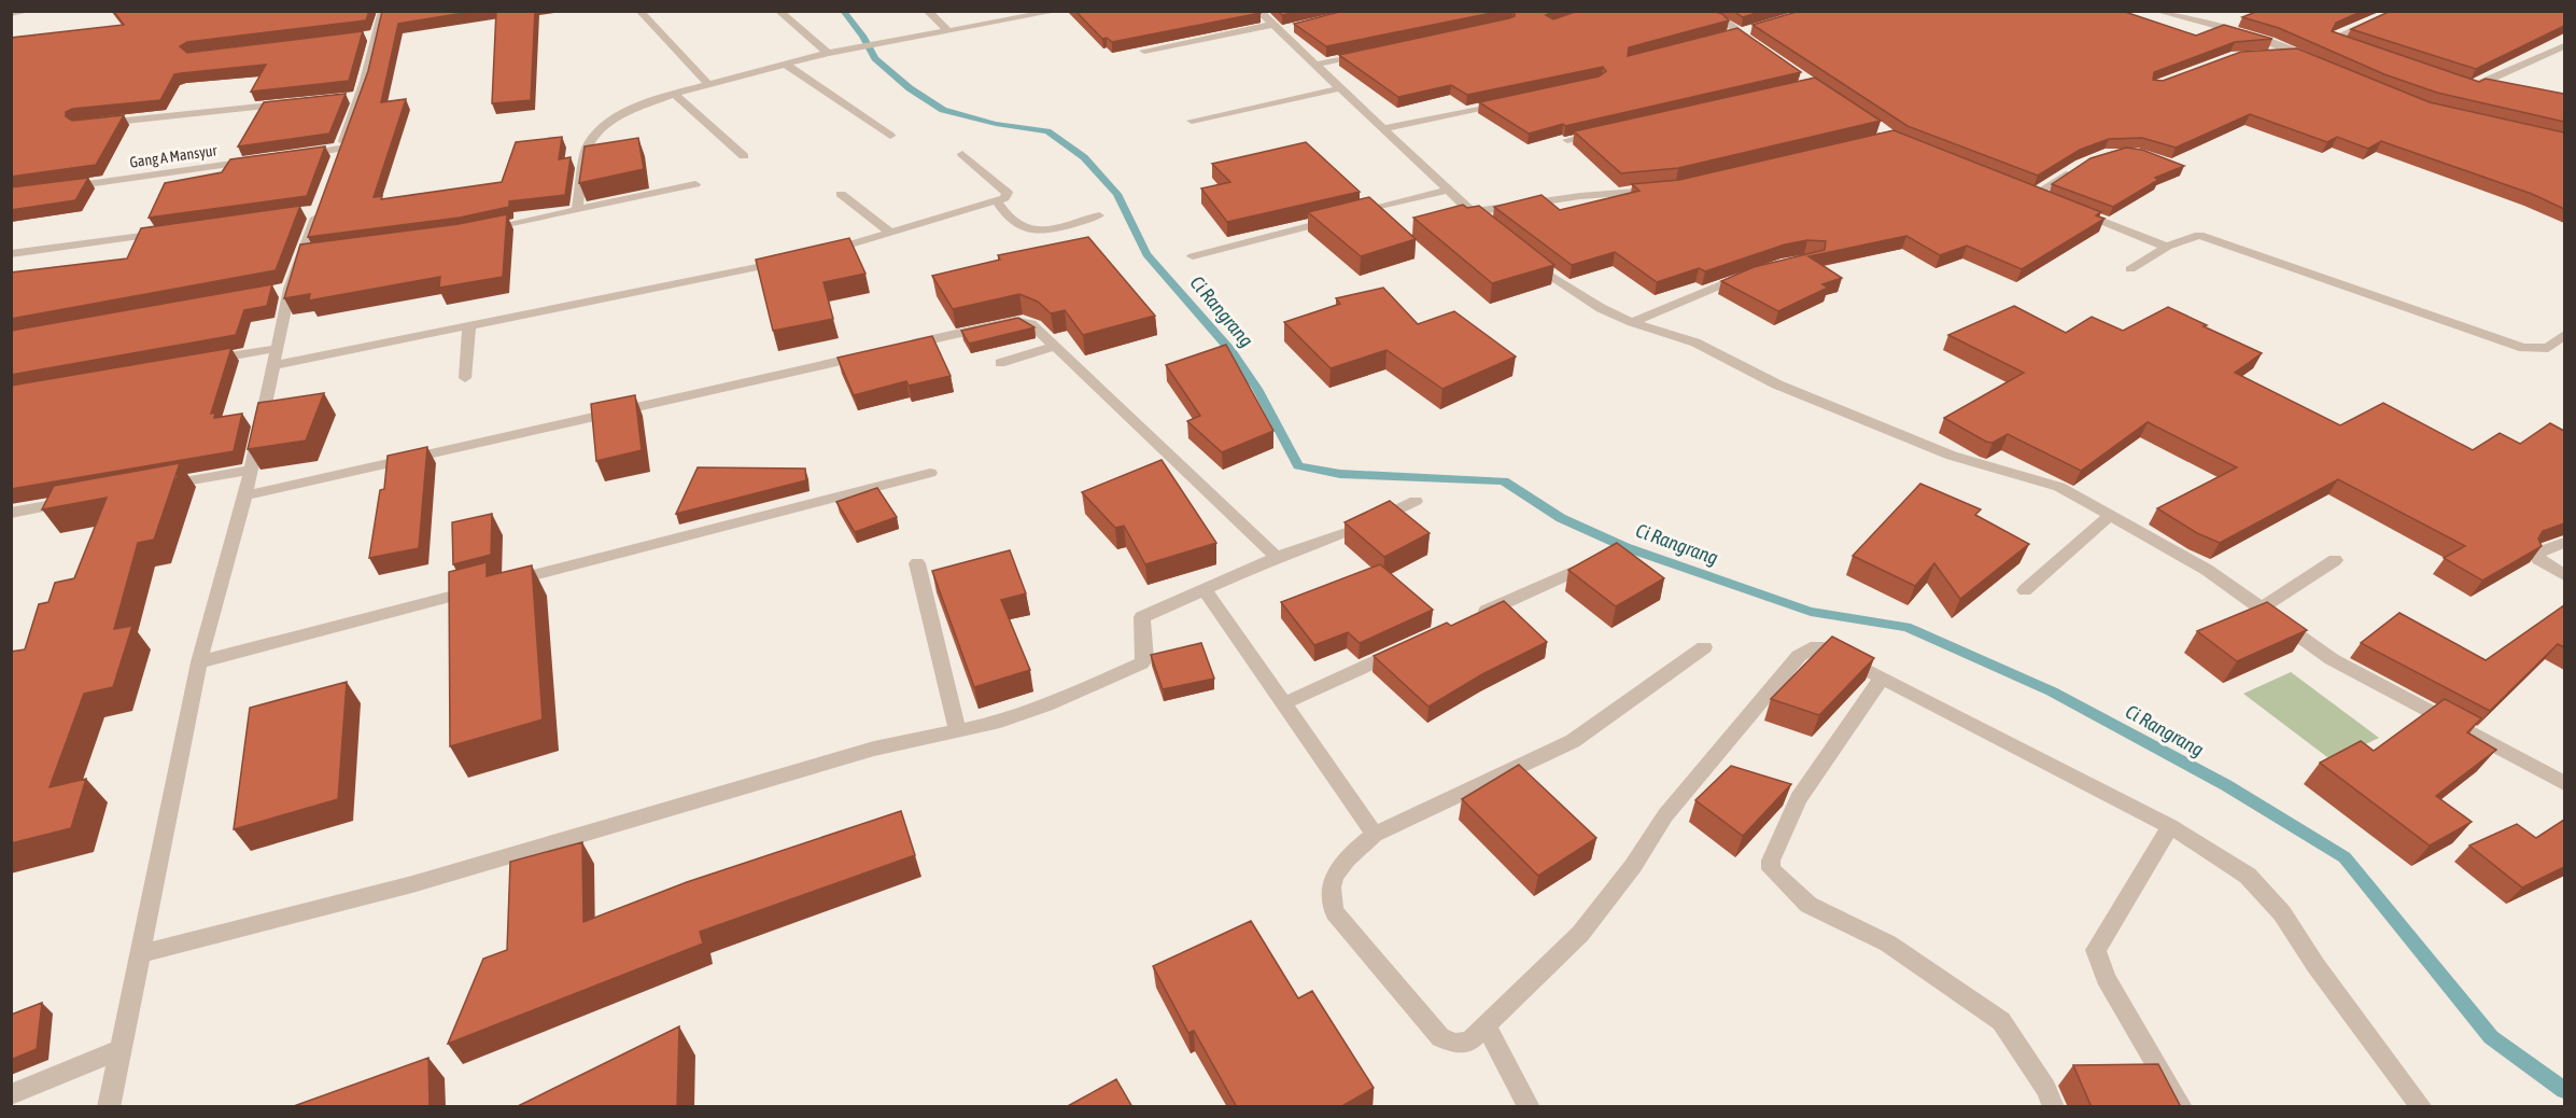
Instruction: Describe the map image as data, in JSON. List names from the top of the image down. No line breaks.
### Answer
{"streets":{"street":["Gang A Mansyur"]},"water":["Ci Rangrang"]}
